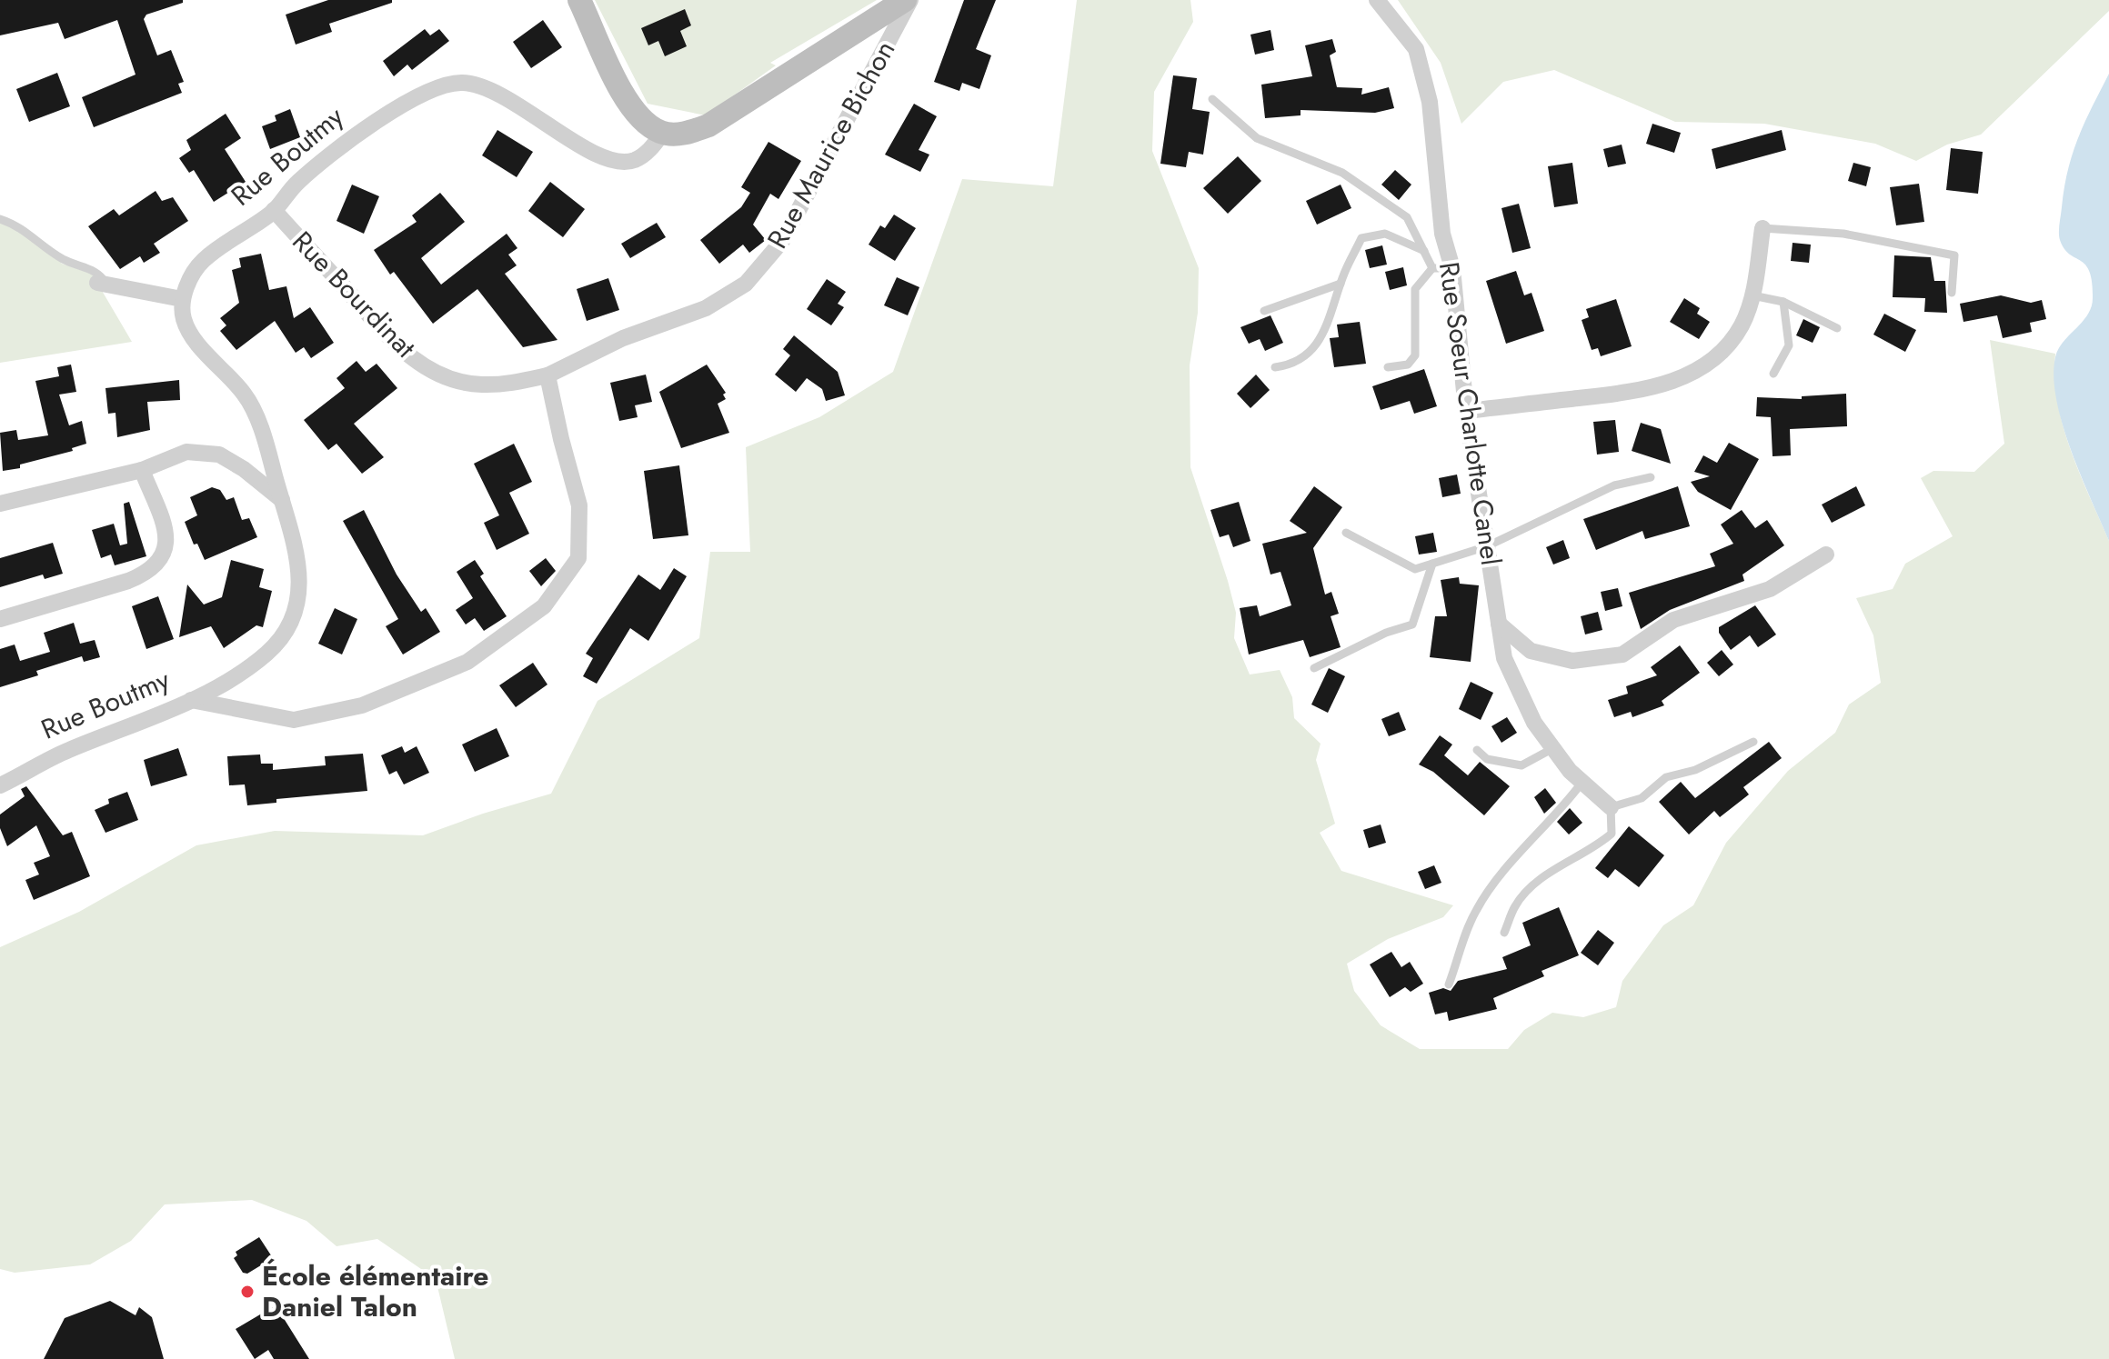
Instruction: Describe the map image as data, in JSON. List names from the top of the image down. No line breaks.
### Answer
{"streets":{"street":["Rue Maurice Bichon","Rue Boutmy","Rue Bourdinat","Rue Soeur Charlotte Canel"]},"crossings":[["Rue Maurice Bichon","Rue Bourdinat"],["Rue Boutmy","Rue Bourdinat"]],"places":["École élémentaire Daniel Talon"]}
